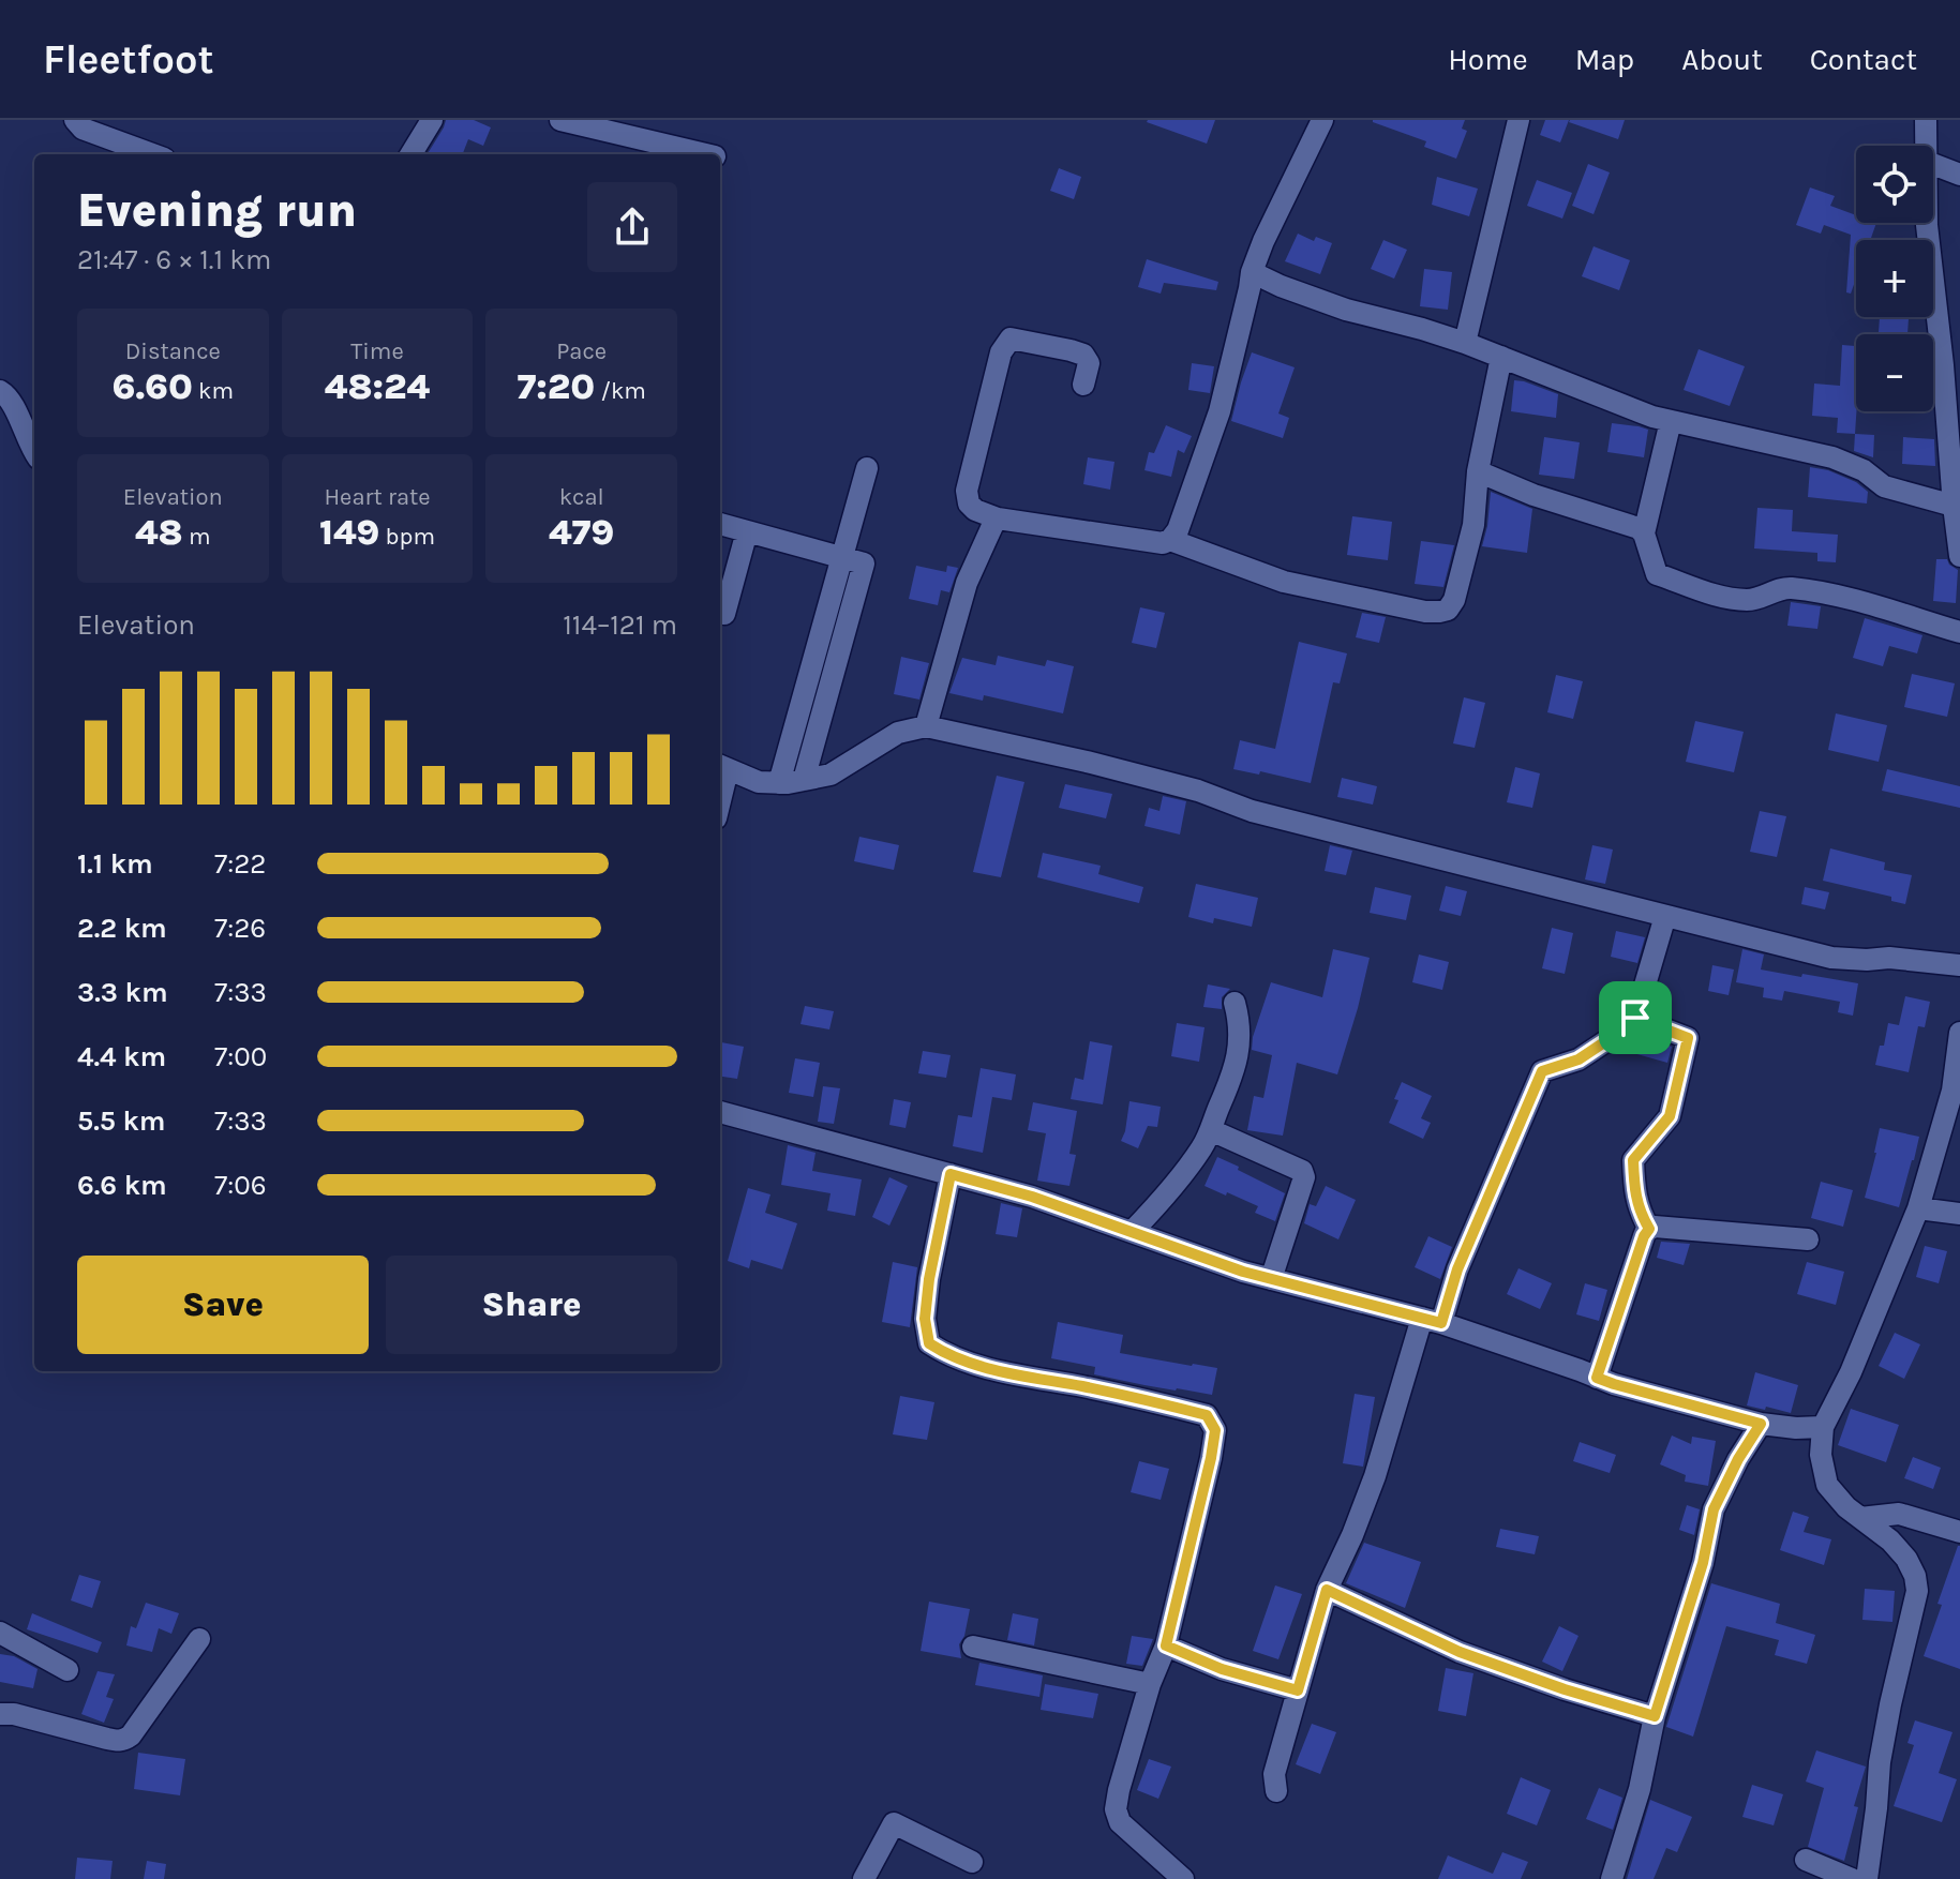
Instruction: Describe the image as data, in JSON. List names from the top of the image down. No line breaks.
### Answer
{"page":{"header":"Fleetfoot","nav":["Home","Map","About","Contact"],"map_buttons":["+","−"],"heading":["Evening run","21:47 · 6 × 1.1 km"],"stats":[["Distance","6.60 km"],["Time","48:24"],["Pace","7:20 /km"],["Elevation","48 m"],["Heart rate","149 bpm"],["kcal","479"]],"chart":["Elevation","114–121 m"],"list":[{"name":"1.1 km","note":"7:22"},{"name":"2.2 km","note":"7:26"},{"name":"3.3 km","note":"7:33"},{"name":"4.4 km","note":"7:00"},{"name":"5.5 km","note":"7:33"},{"name":"6.6 km","note":"7:06"}],"buttons":["Save","Share"]}}
